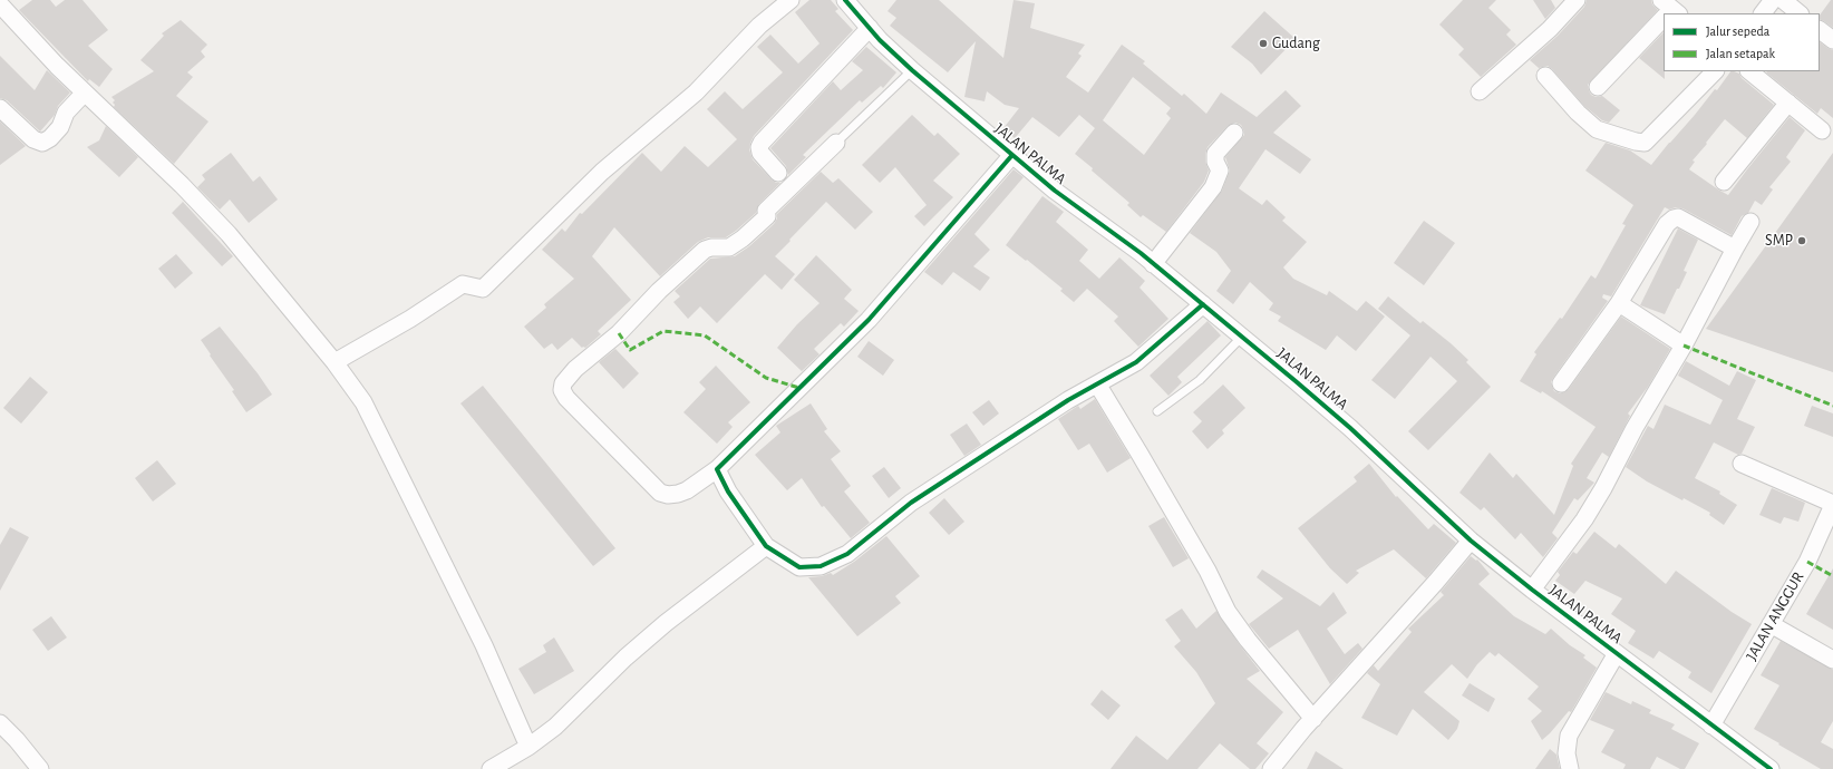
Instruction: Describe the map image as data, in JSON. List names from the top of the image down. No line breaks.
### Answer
{"streets":{"street":["JALAN PALMA","JALAN ANGGUR"]},"crossings":[["JALAN PALMA","JALAN ANGGUR"]],"places":["Gudang","SMP"],"legend":["Jalur sepeda","Jalan setapak"]}
